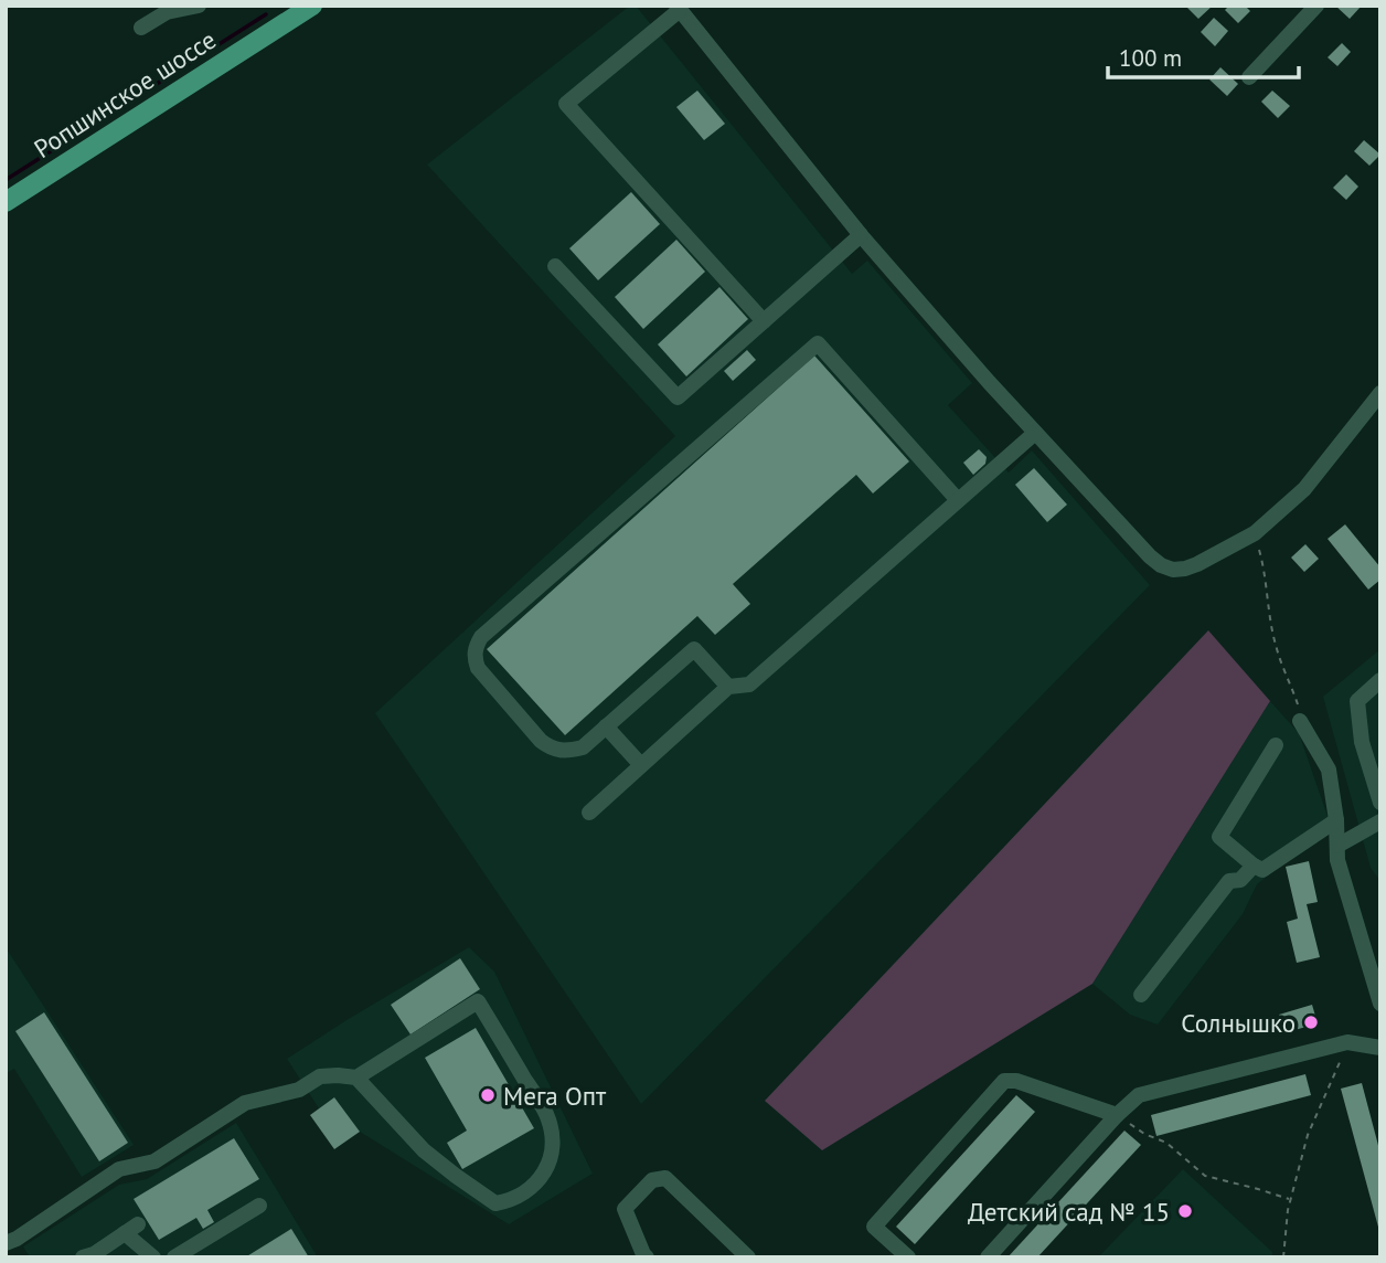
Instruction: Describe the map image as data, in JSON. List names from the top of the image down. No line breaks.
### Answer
{"streets":{"main road":["Ропшинское шоссе"]},"places":["Солнышко","Мега Опт","Детский сад № 15"],"scale_bar":"100 m"}
